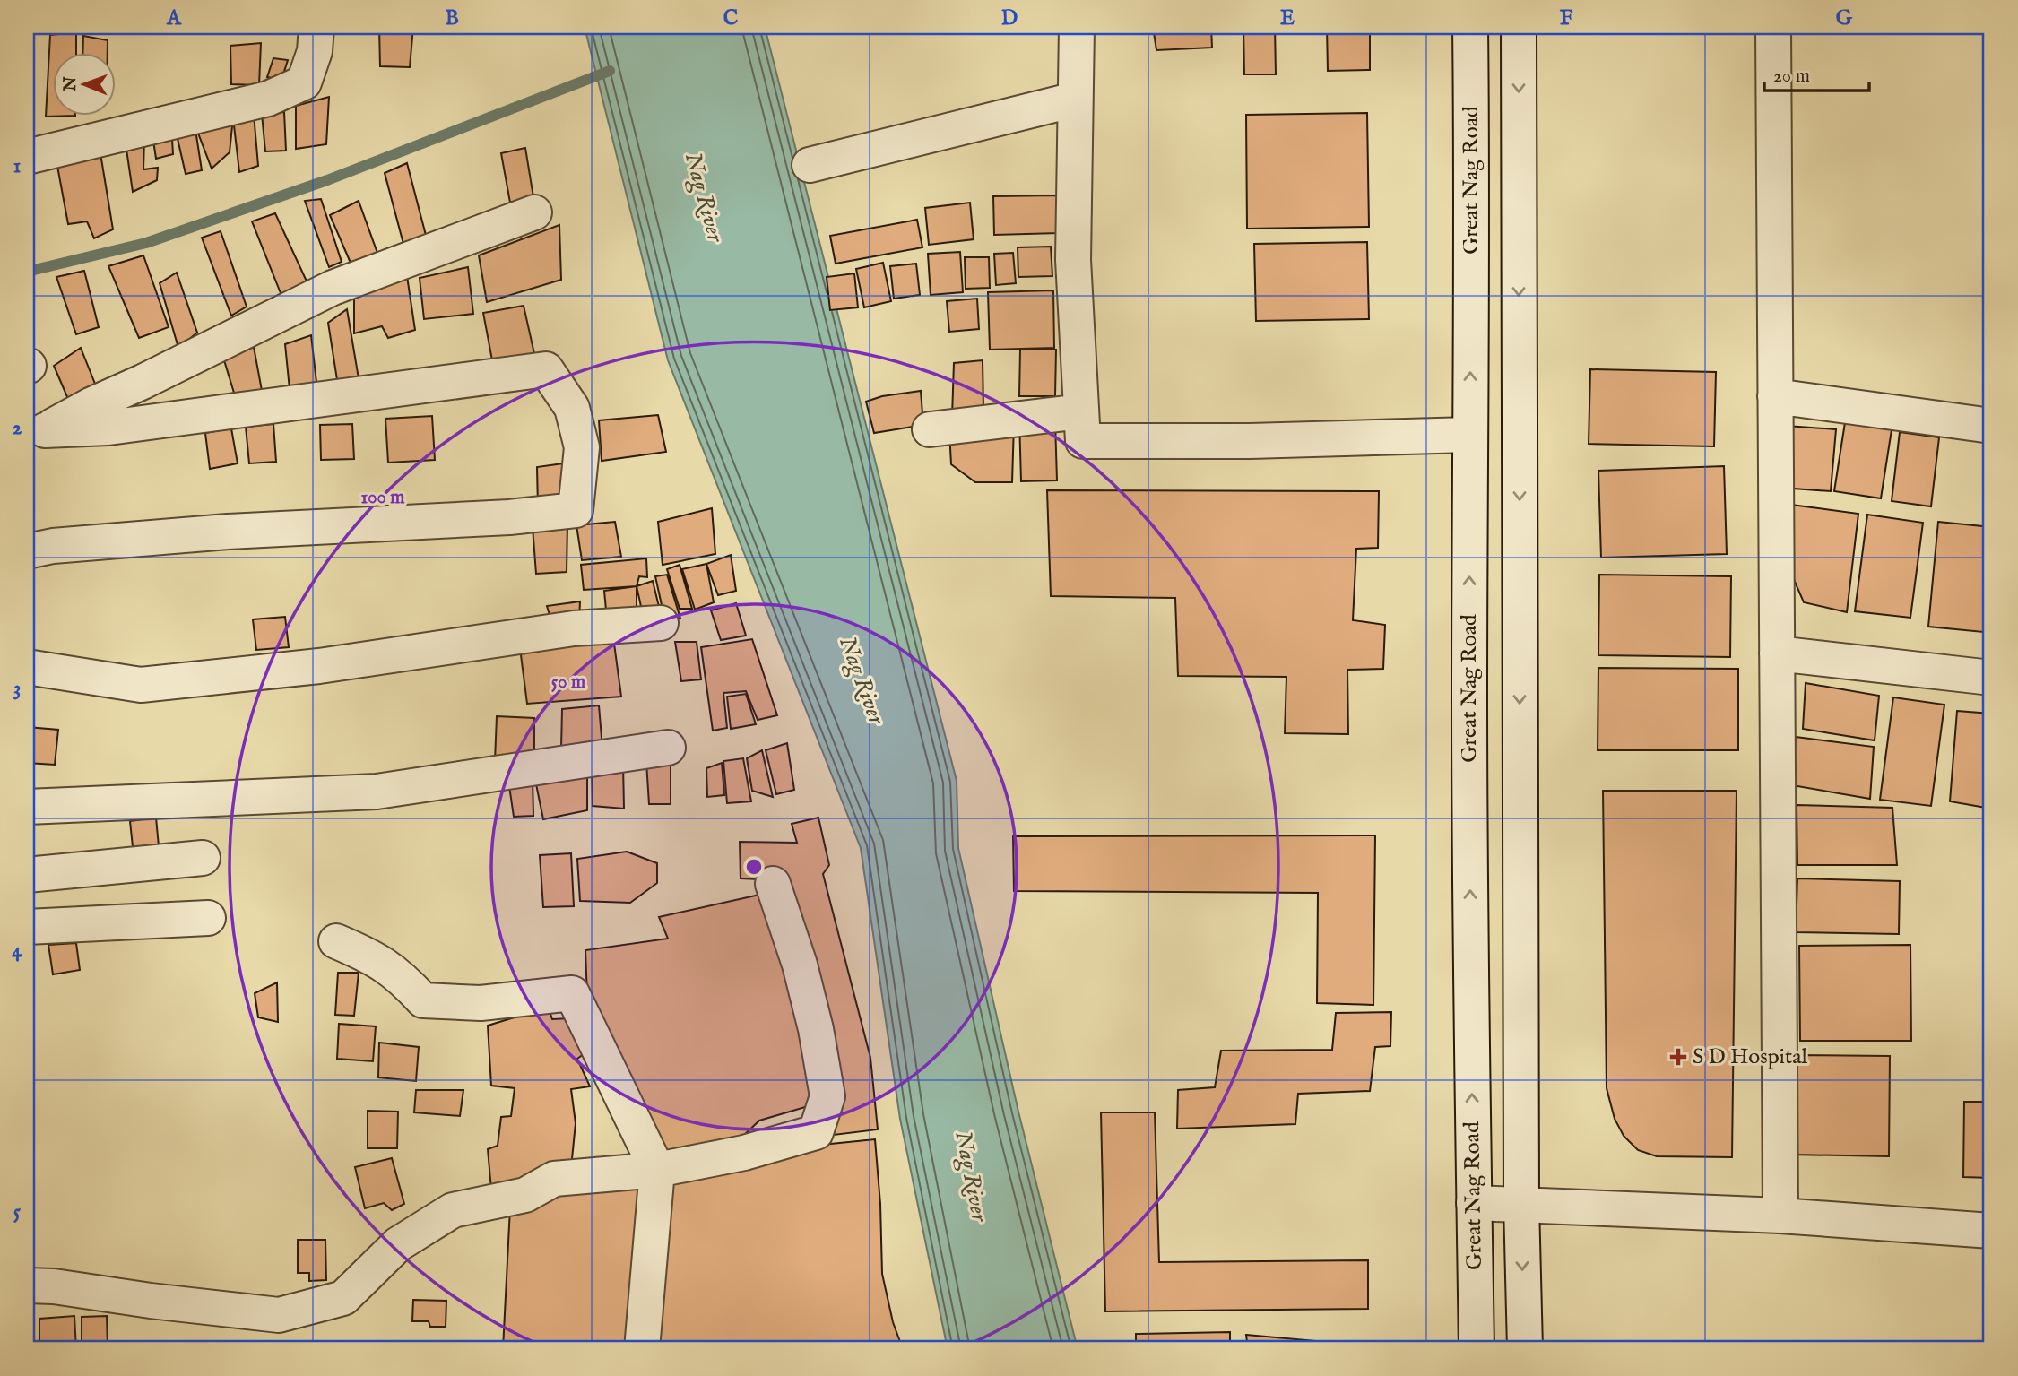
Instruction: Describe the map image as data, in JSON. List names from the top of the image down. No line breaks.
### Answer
{"streets":{"street":["Great Nag Road"]},"water":["Nag River"],"places":{"health":["S D Hospital"]},"scale_bar":"20 m","north":"left","grid":{"columns":["A","B","C","D","E","F","G"],"rows":["1","2","3","4","5"]},"rings":["100 m","50 m"]}
